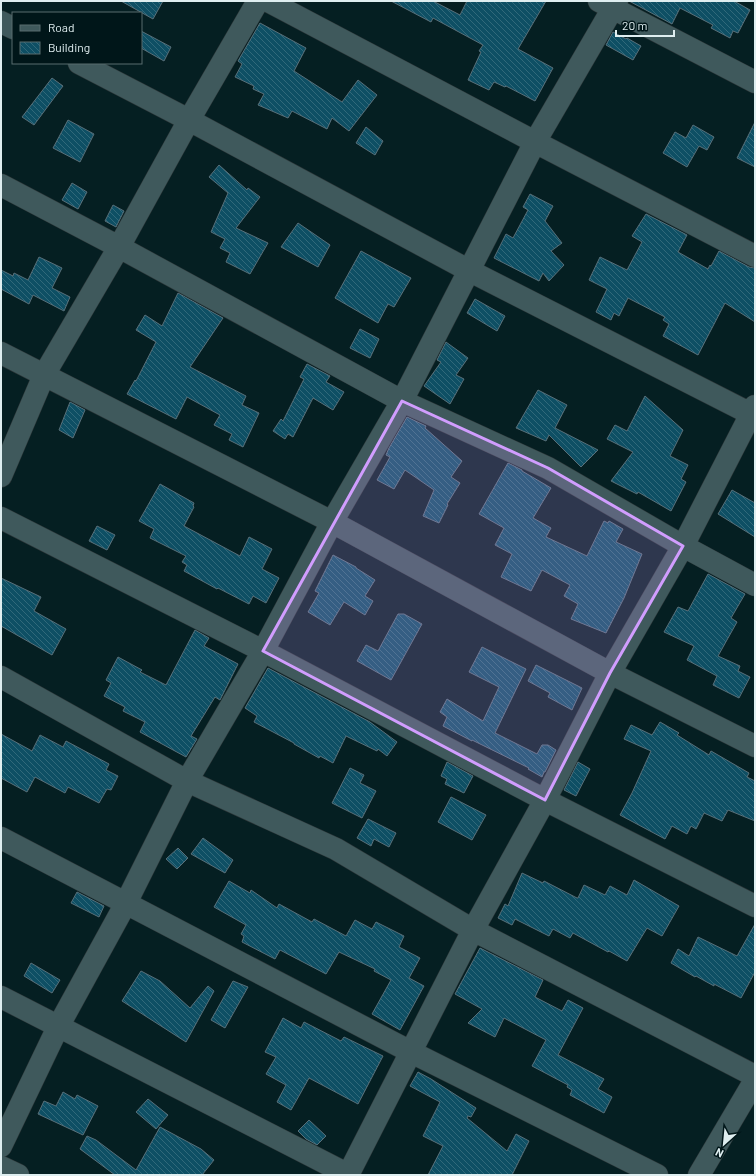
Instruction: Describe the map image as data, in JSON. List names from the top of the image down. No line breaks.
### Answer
{"legend":["Road","Building"],"scale_bar":"20 m","north":"bottom left"}
